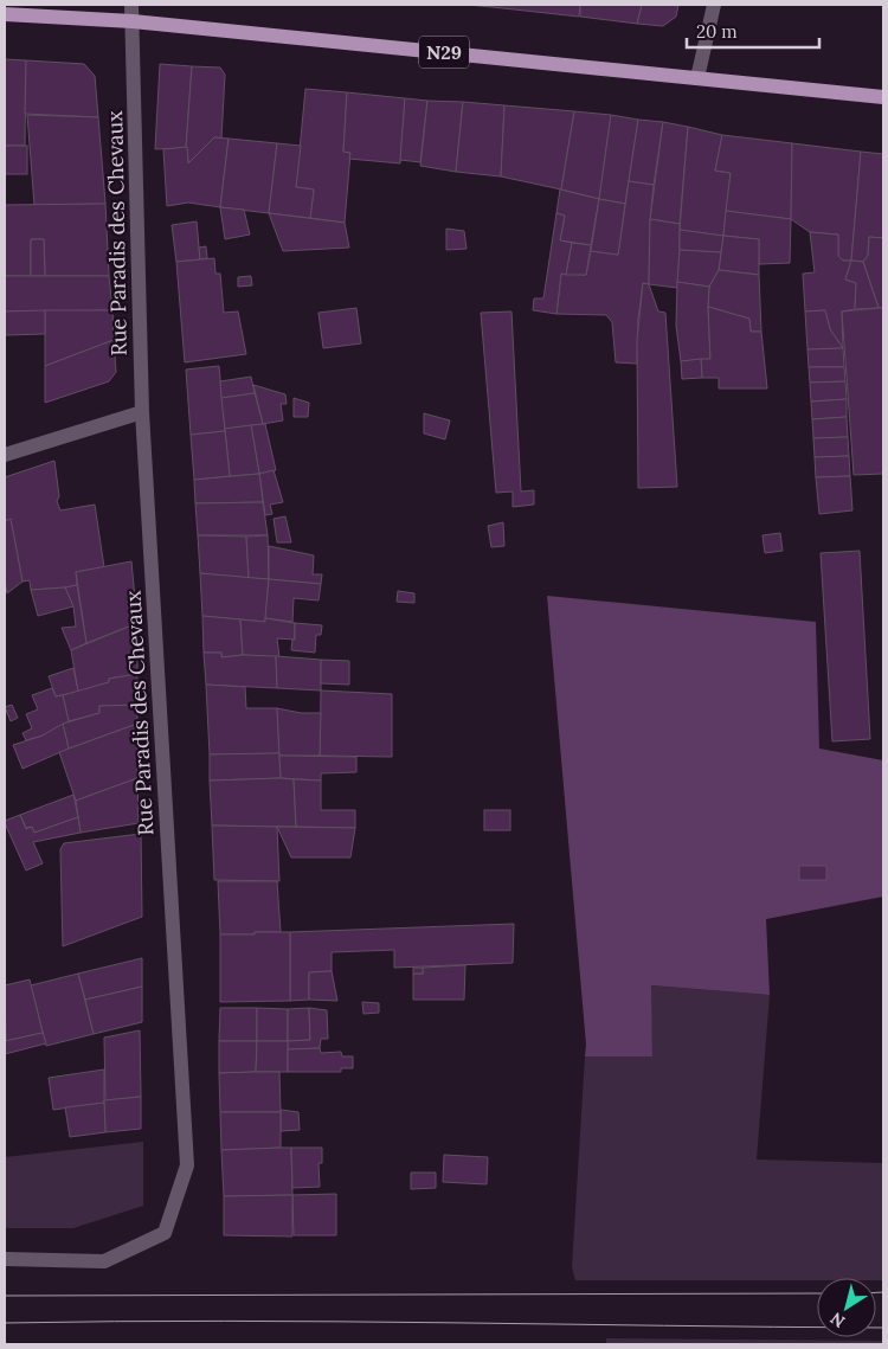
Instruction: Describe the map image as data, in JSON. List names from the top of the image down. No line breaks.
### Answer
{"streets":{"main road":["N29"],"street":["Rue Paradis des Chevaux"]},"crossings":[["N29","Rue Paradis des Chevaux"]],"scale_bar":"20 m","north":"bottom left"}
